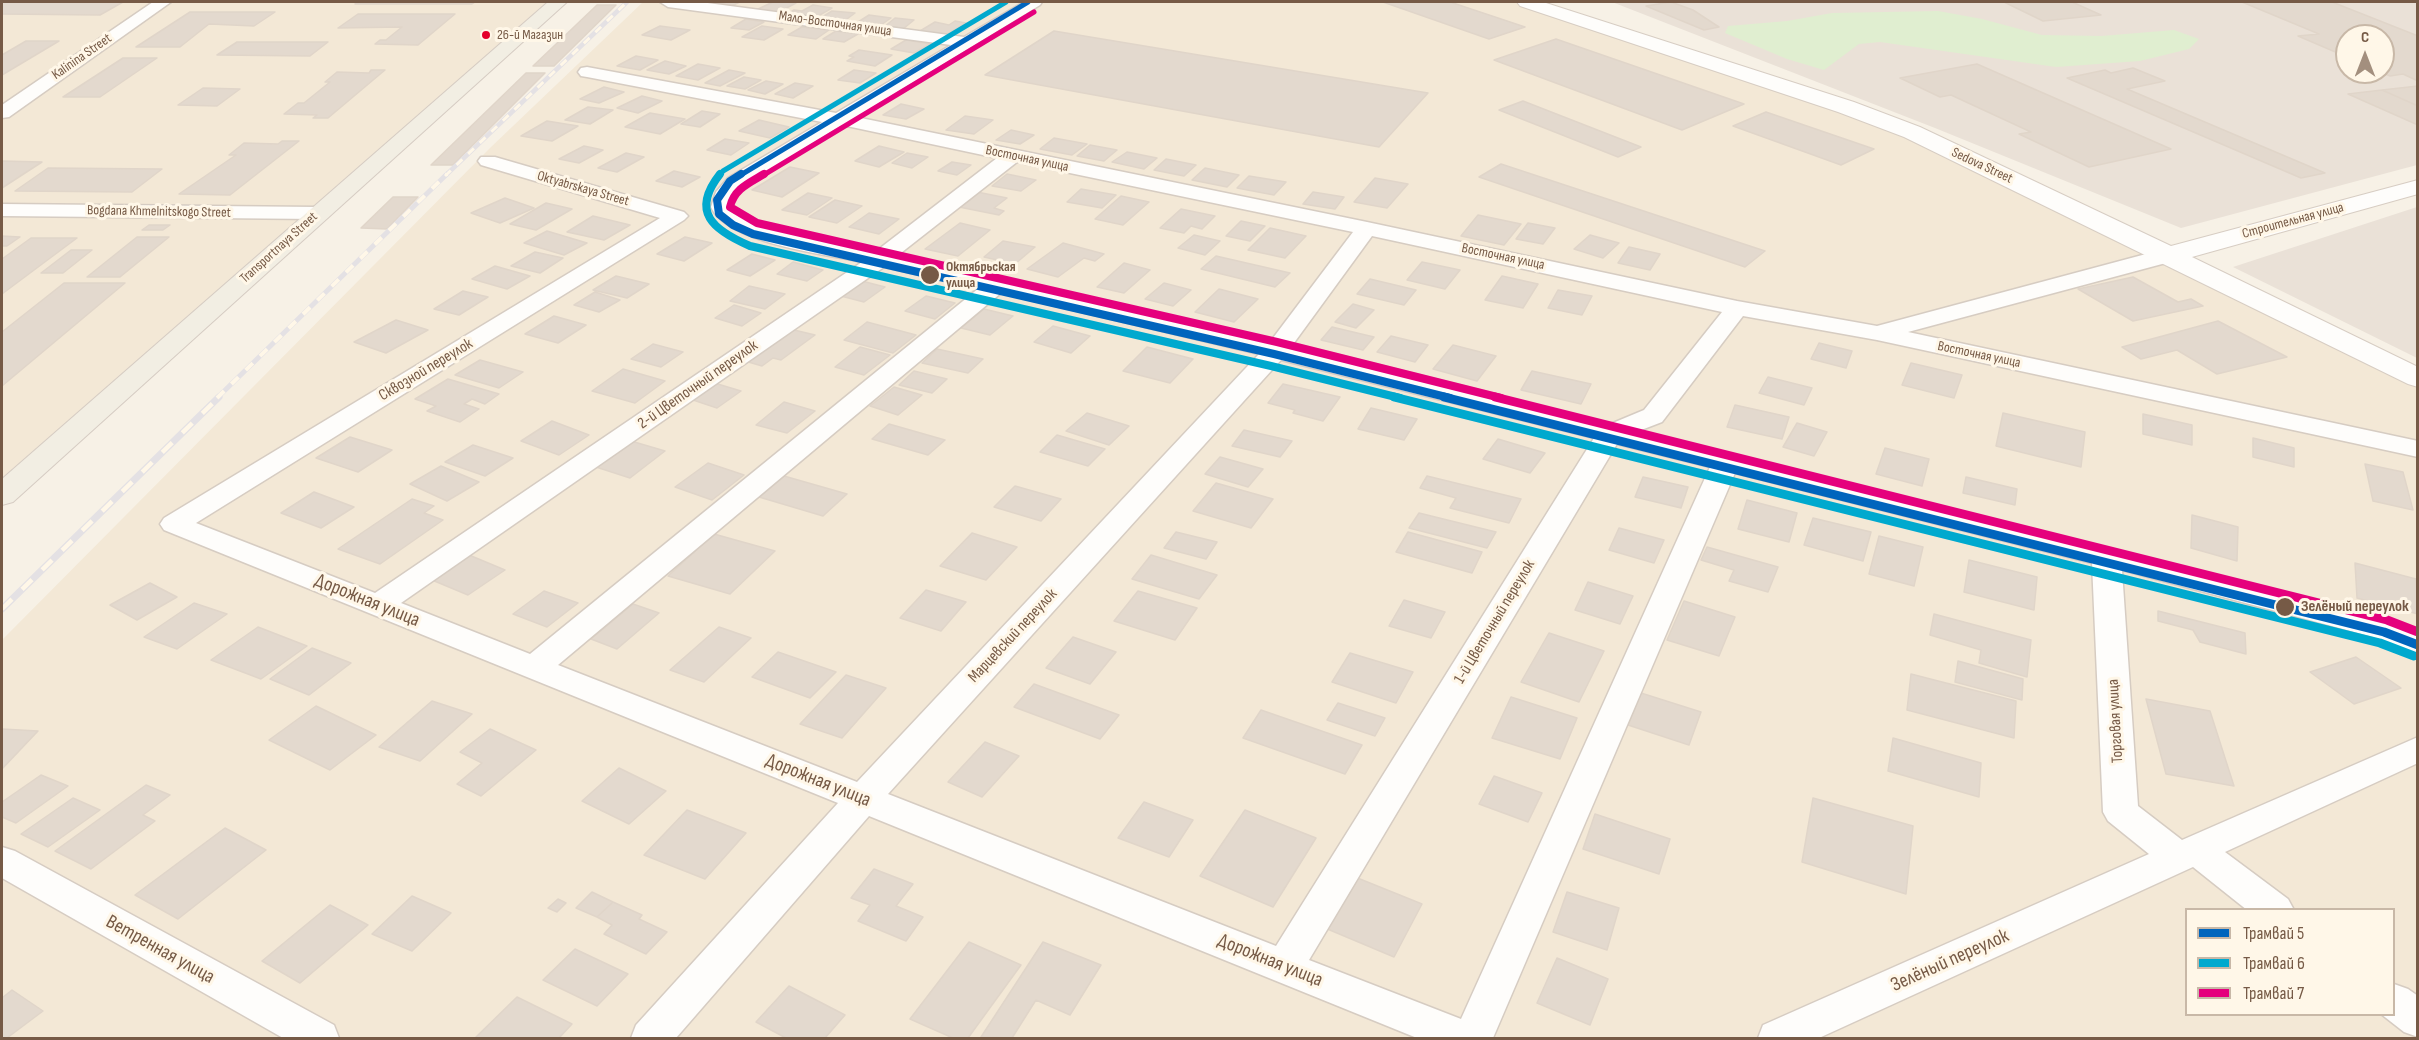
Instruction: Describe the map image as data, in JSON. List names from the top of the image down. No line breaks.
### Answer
{"streets":{"main road":["Sedova Street","Строительная улица","Transportnaya Street"],"street":["Мало-Восточная улица","Kalinina Street","Восточная улица","Oktyabrskaya Street","Bogdana Khmelnitskogo Street","Сквозной переулок","2-й Цветочный переулок","Дорожная улица","1-й Цветочный переулок","Марцевский переулок","Торговая улица","Ветренная улица","Зелёный переулок"]},"crossings":[["Восточная улица","2-й Цветочный переулок"],["Восточная улица","Марцевский переулок"],["Sedova Street","Строительная улица"],["Oktyabrskaya Street","Сквозной переулок"],["Bogdana Khmelnitskogo Street","Transportnaya Street"],["Сквозной переулок","Дорожная улица"],["2-й Цветочный переулок","Дорожная улица"],["Дорожная улица","1-й Цветочный переулок"],["Дорожная улица","Марцевский переулок"],["Торговая улица","Зелёный переулок"]],"places":["26-й Магазин","Октябрьская улица","Зелёный переулок"],"lines":["tram line 5","tram line 6","tram line 7"],"legend":["Трамвай 5","Трамвай 6","Трамвай 7"],"north":"top"}
